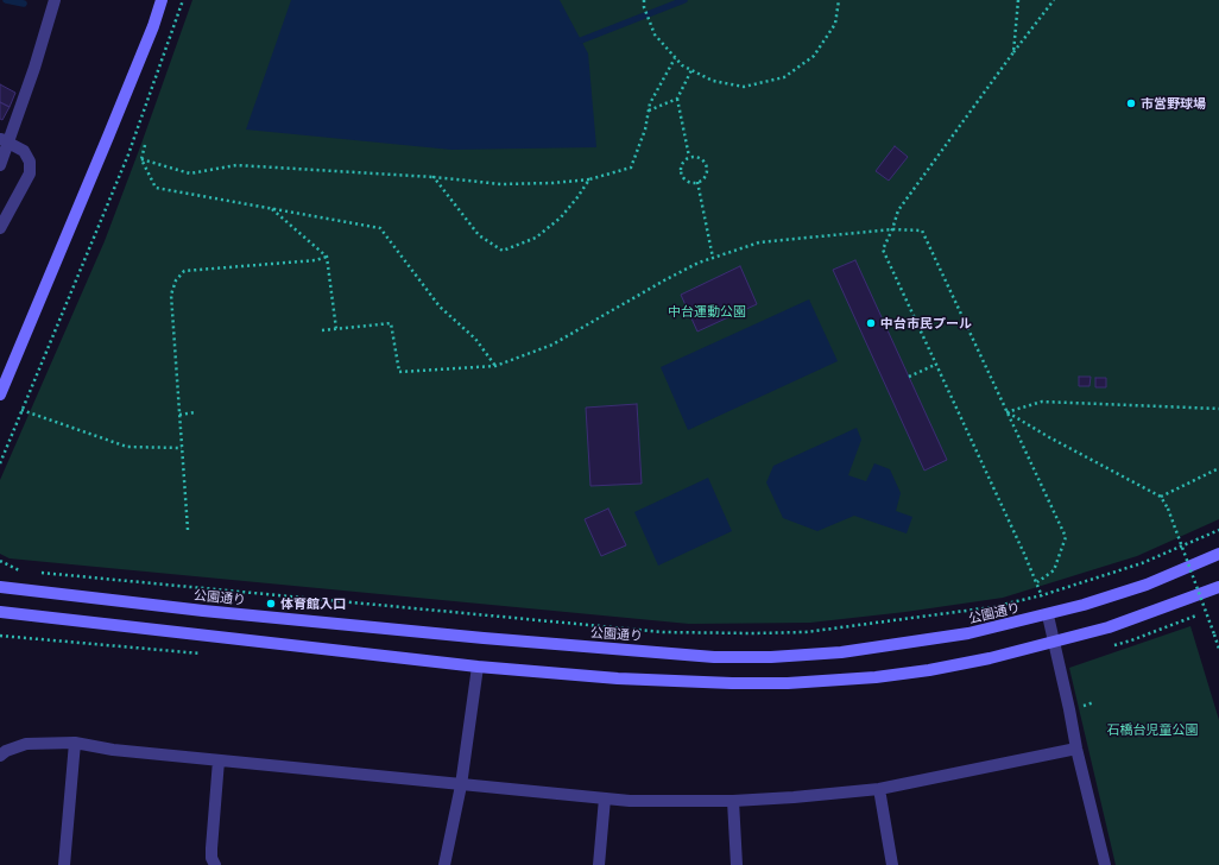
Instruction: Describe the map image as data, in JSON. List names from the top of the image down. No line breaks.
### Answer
{"streets":{"street":["公園通り"]},"parks":["中台運動公園","石橋台児童公園"],"places":["市営野球場","中台市民プール","体育館入口"]}
